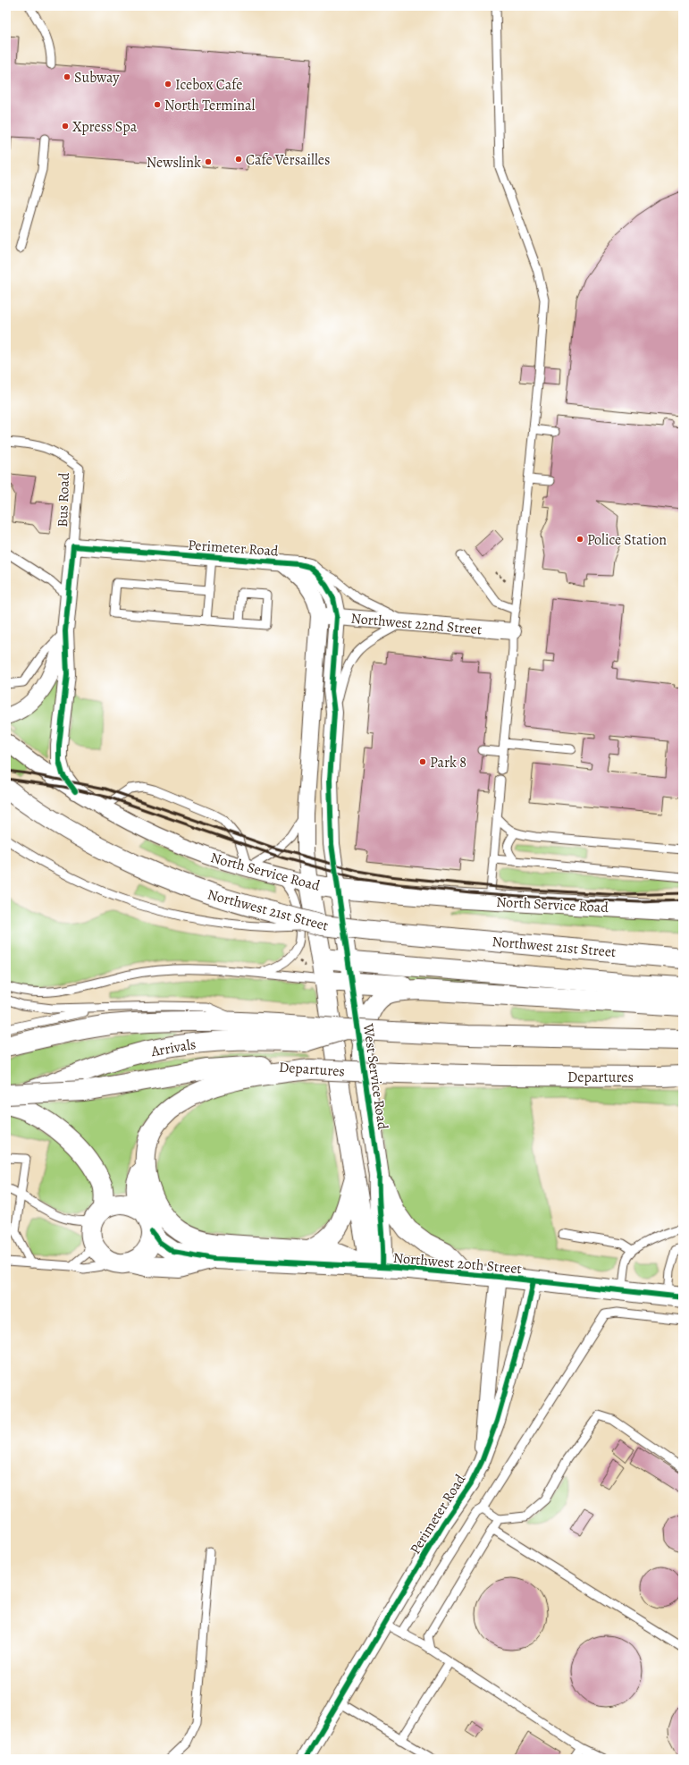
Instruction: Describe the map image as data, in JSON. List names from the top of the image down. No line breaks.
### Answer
{"streets":{"main road":["North Service Road","Northwest 21st Street","Arrivals","Departures","West Service Road","Northwest 20th Street"],"street":["Perimeter Road","Northwest 22nd Street"],"lane":["Bus Road"]},"crossings":[["Bus Road","Perimeter Road"],["Perimeter Road","Northwest 22nd Street"],["Perimeter Road","North Service Road"],["Perimeter Road","Northwest 20th Street"],["North Service Road","West Service Road"],["Arrivals","Departures"],["West Service Road","Northwest 20th Street"]],"places":["Subway","Icebox Cafe","North Terminal","Xpress Spa","Cafe Versailles","Newslink","Police Station","Park 8"]}
